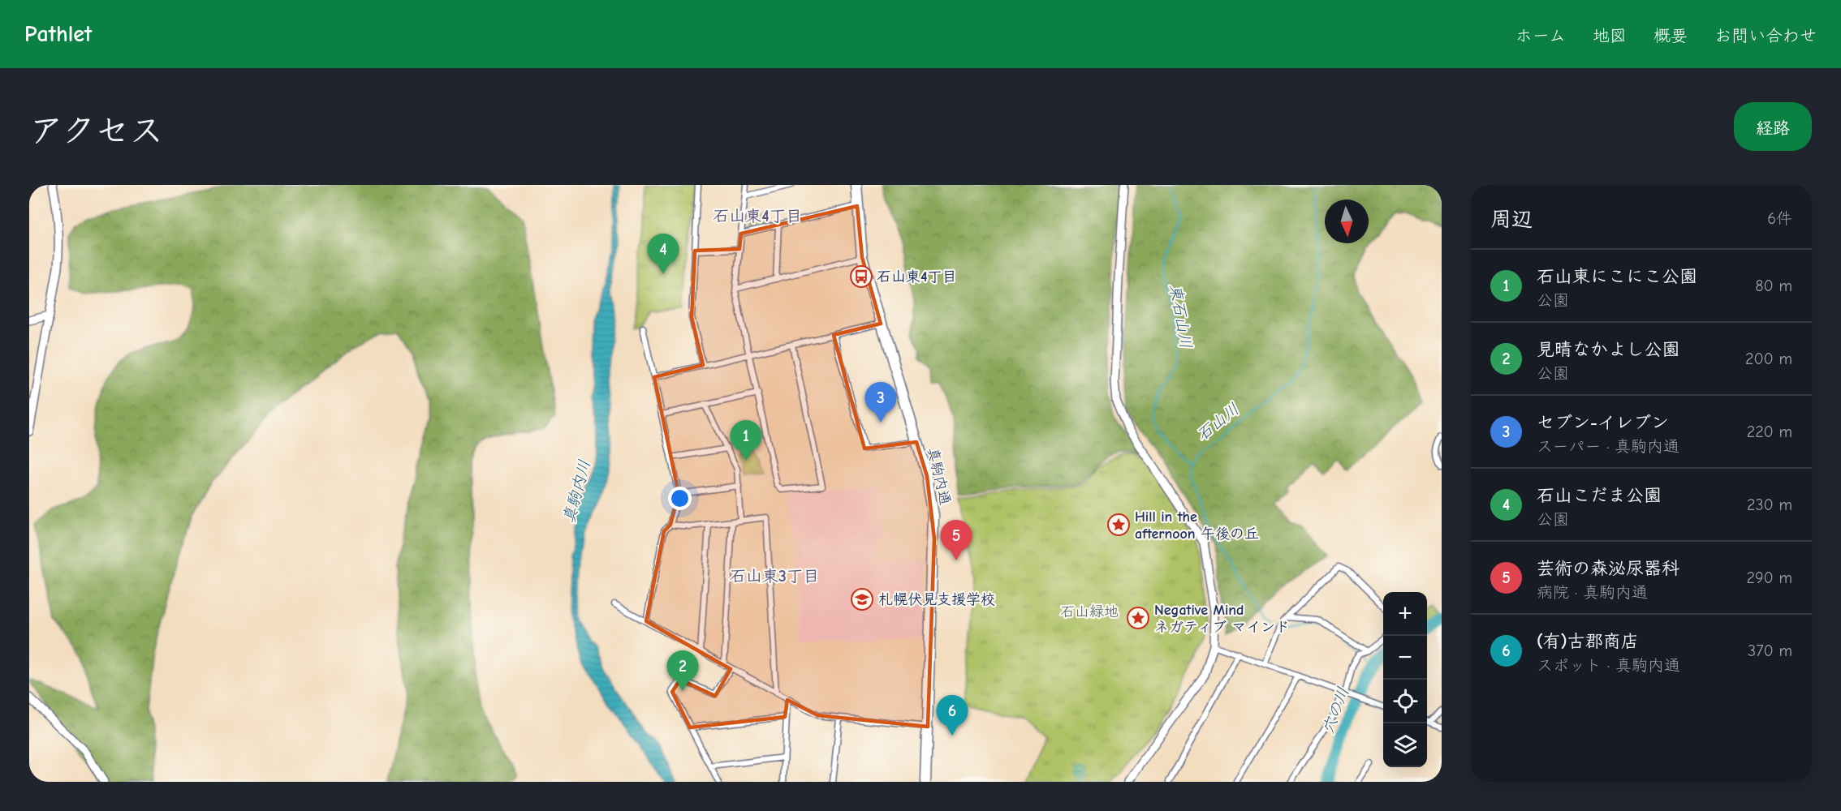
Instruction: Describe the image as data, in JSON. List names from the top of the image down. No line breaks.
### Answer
{"streets":{"highway":["真駒内通"]},"districts":["石山東4丁目","石山東3丁目"],"water":["東石山川","石山川","真駒内川","穴の川"],"parks":["石山緑地"],"places":{"bus stop":["石山東4丁目"],"place":["Hill in the afternoon 午後の丘","Negative Mind ネガティブ マインド"],"school or university":["札幌伏見支援学校"]},"north":"bottom","page":{"header":"Pathlet","nav":["ホーム","地図","概要","お問い合わせ"],"title":"アクセス","buttons":"経路","heading":["周辺","6件"],"pins":["4","3","1","5","2","6"],"list":[{"mark":"1","name":"石山東にこにこ公園","note":"公園","value":"80 m"},{"mark":"2","name":"見晴なかよし公園","note":"公園","value":"200 m"},{"mark":"3","name":"セブン-イレブン","note":"スーパー · 真駒内通","value":"220 m"},{"mark":"4","name":"石山こだま公園","note":"公園","value":"230 m"},{"mark":"5","name":"芸術の森泌尿器科","note":"病院 · 真駒内通","value":"290 m"},{"mark":"6","name":"(有)古郡商店","note":"スポット · 真駒内通","value":"370 m"}],"map_buttons":["+","−"]}}
